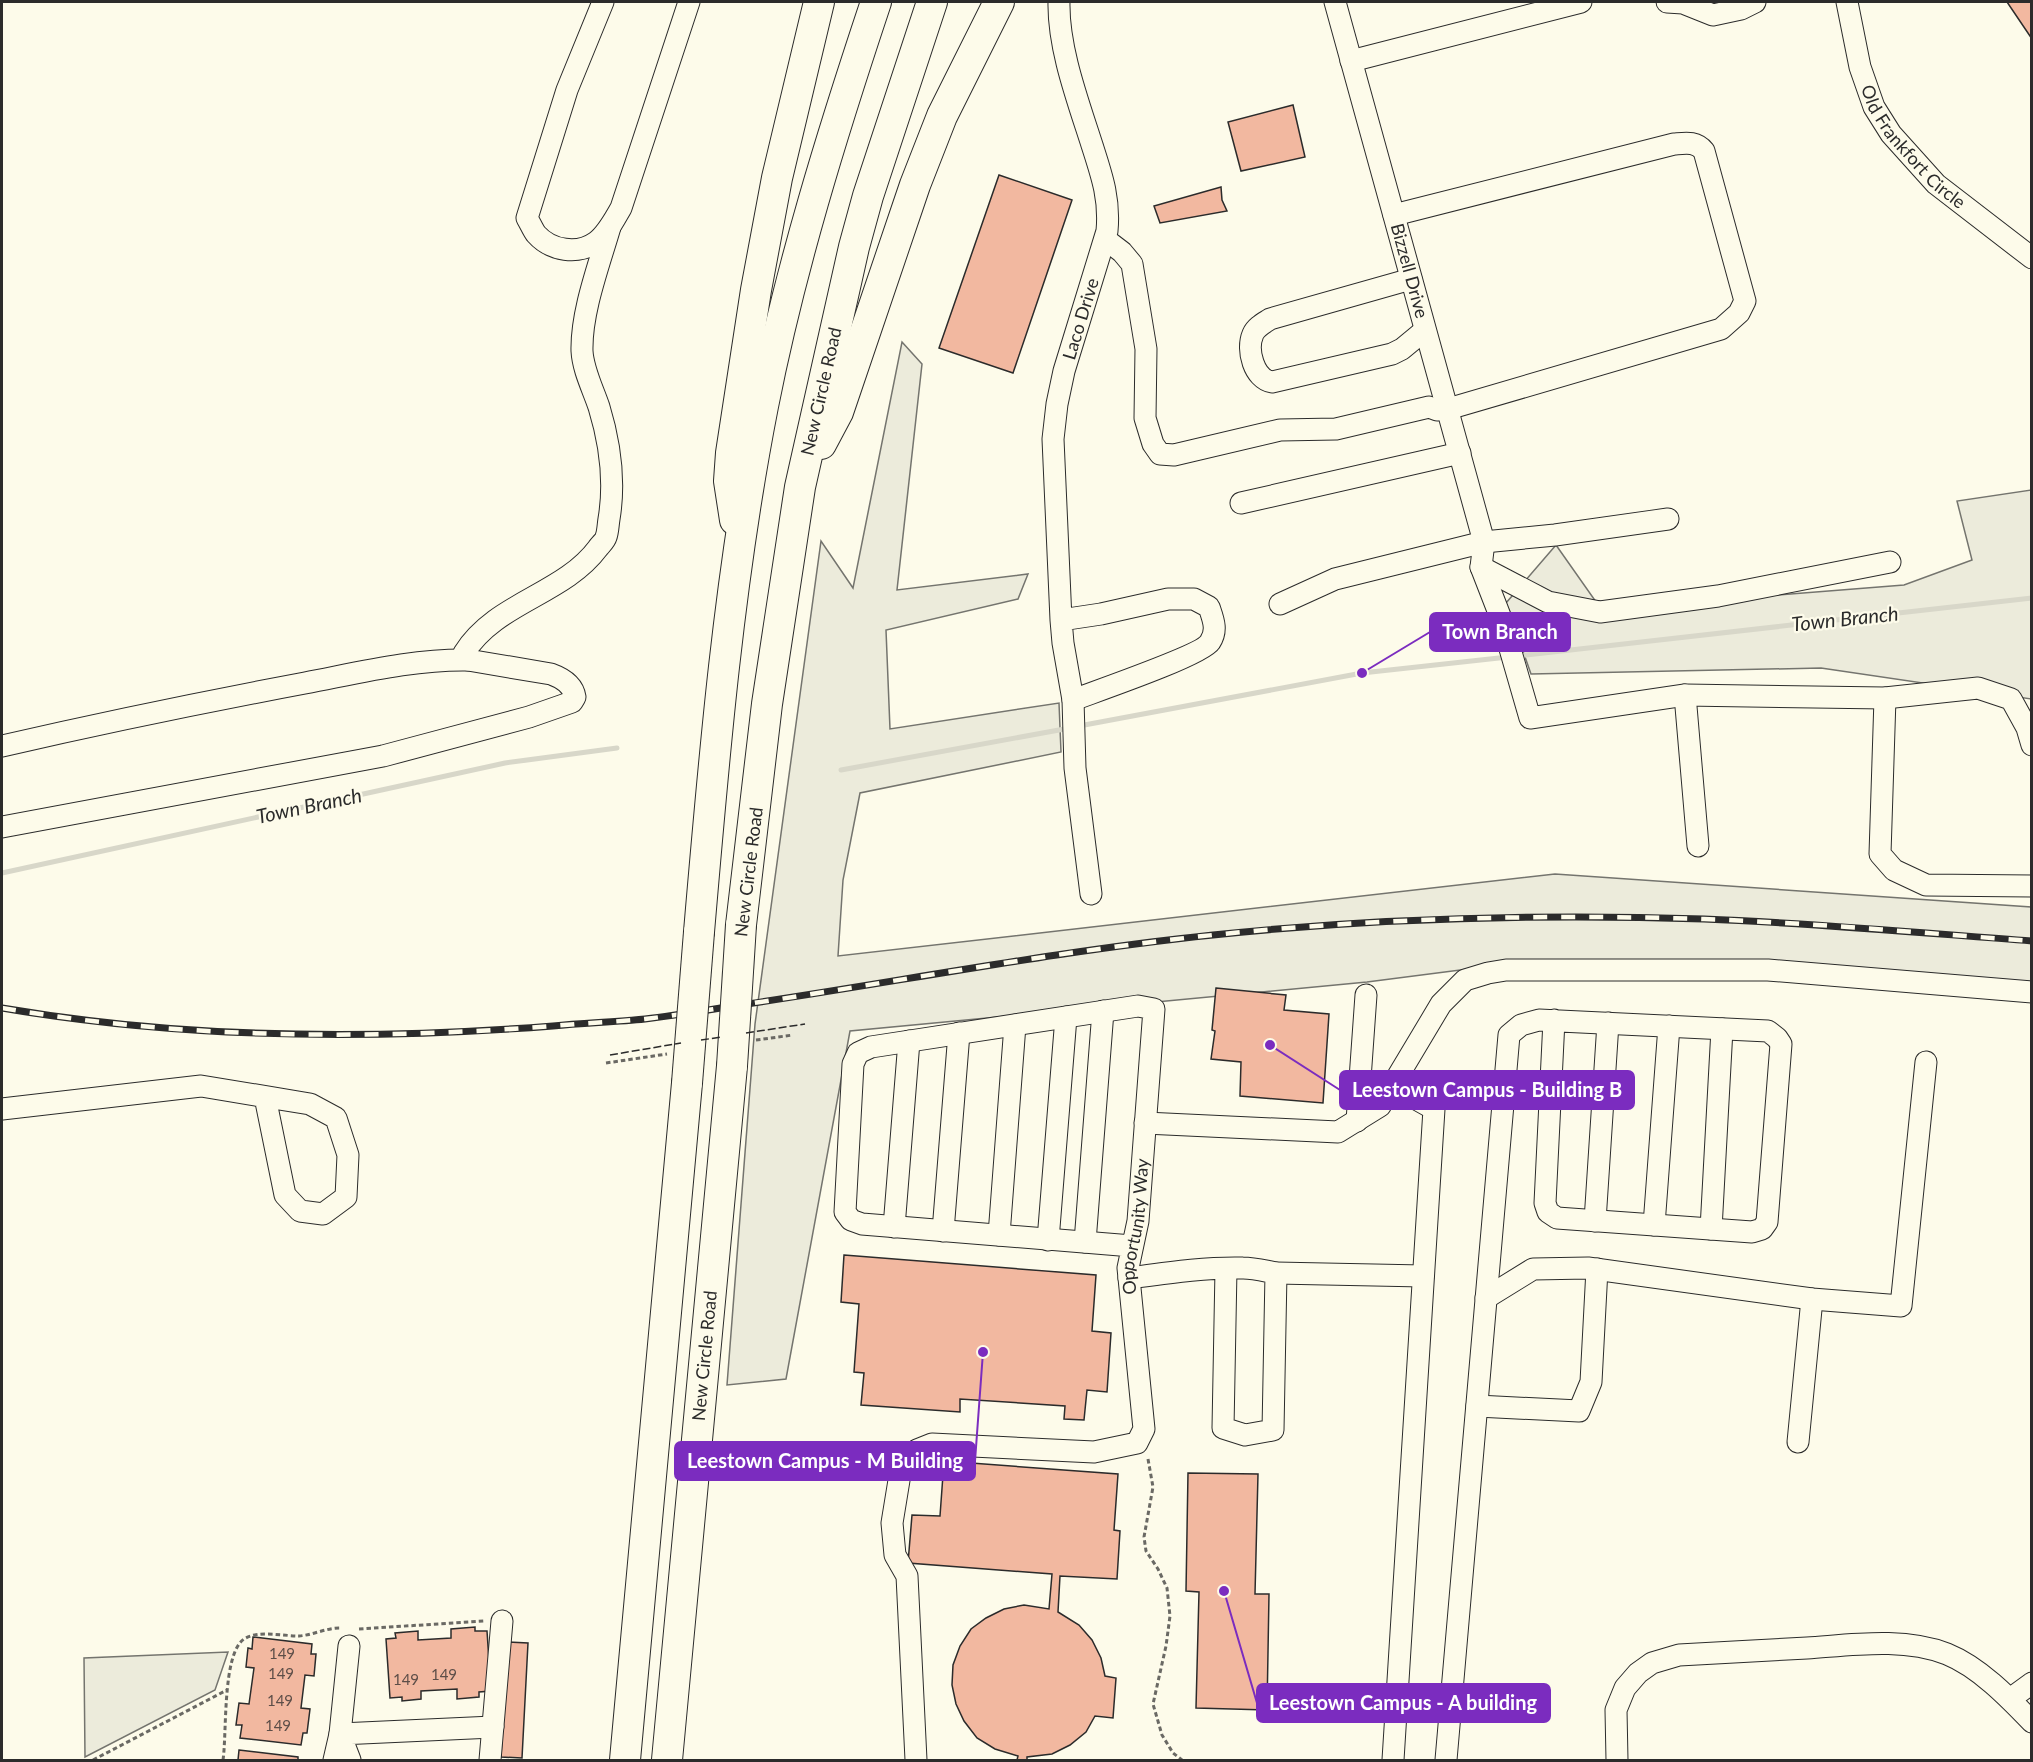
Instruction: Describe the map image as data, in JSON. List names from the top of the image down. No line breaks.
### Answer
{"streets":{"highway":["New Circle Road"],"street":["Old Frankfort Circle","Bizzell Drive","Laco Drive","Opportunity Way"]},"water":["Town Branch"],"places":["Town Branch","Leestown Campus - Building B","Leestown Campus - M Building","Leestown Campus - A building"],"house_numbers":["149","149","149","149","149","149"]}
